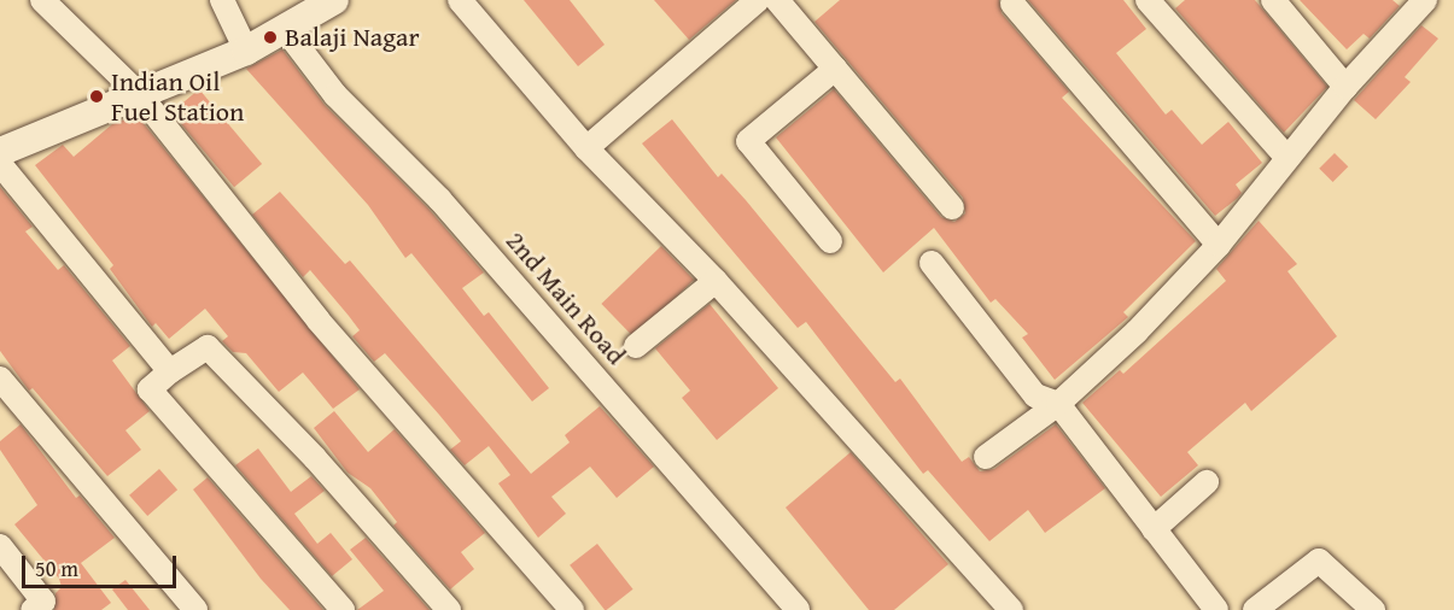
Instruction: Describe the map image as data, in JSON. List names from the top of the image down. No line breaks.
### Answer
{"streets":{"street":["2nd Main Road"]},"places":["Balaji Nagar","Indian Oil Fuel Station"],"scale_bar":"50 m"}
